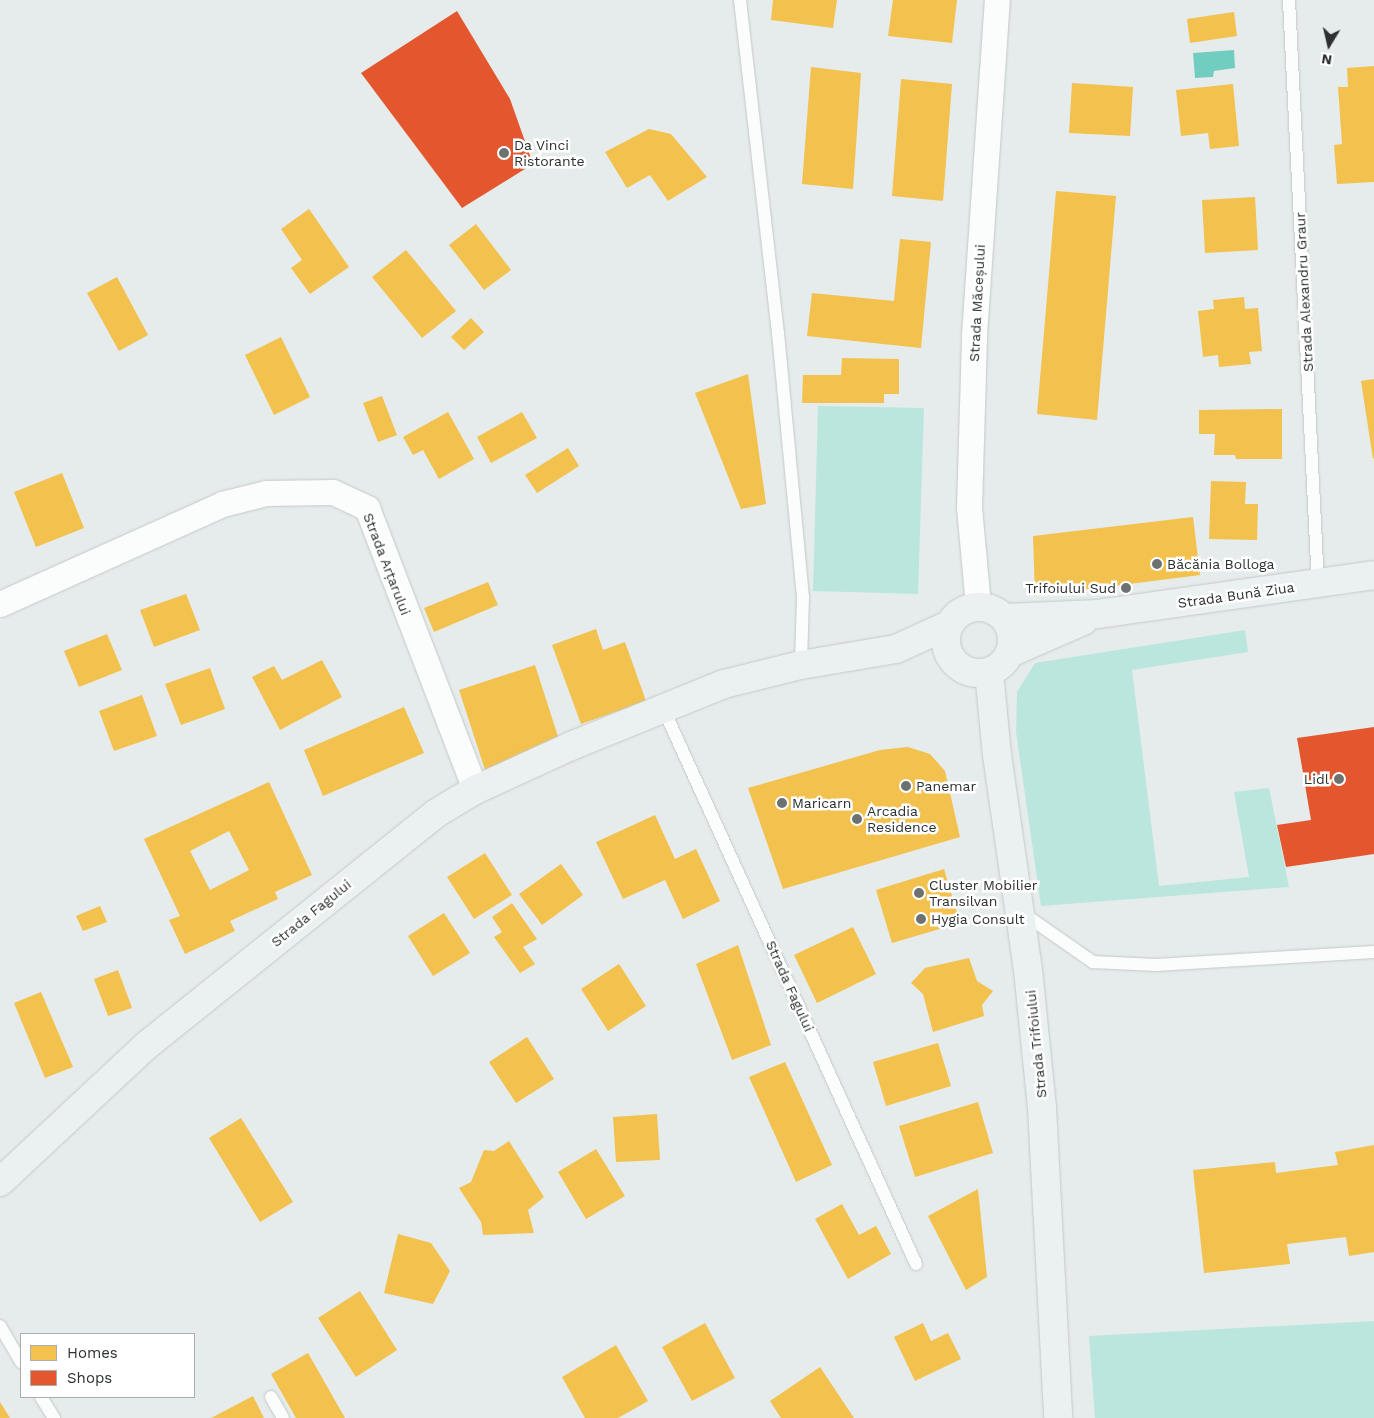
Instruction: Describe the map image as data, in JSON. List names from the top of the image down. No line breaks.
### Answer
{"streets":{"main road":["Strada Bună Ziua","Strada Fagului","Strada Trifoiului"],"street":["Strada Măceșului","Strada Arțarului"],"lane":["Strada Alexandru Graur"]},"crossings":[["Strada Alexandru Graur","Strada Bună Ziua"],["Strada Măceșului","Strada Bună Ziua"],["Strada Măceșului","Strada Fagului"],["Strada Măceșului","Strada Trifoiului"],["Strada Arțarului","Strada Fagului"],["Strada Bună Ziua","Strada Fagului"],["Strada Bună Ziua","Strada Trifoiului"],["Strada Fagului","Strada Trifoiului"]],"places":["Da Vinci Ristorante","Băcănia Bolloga","Trifoiului Sud","Lidl","Panemar","Maricarn","Arcadia Residence","Cluster Mobilier Transilvan","Hygia Consult"],"legend":["Homes","Shops"],"north":"bottom"}
